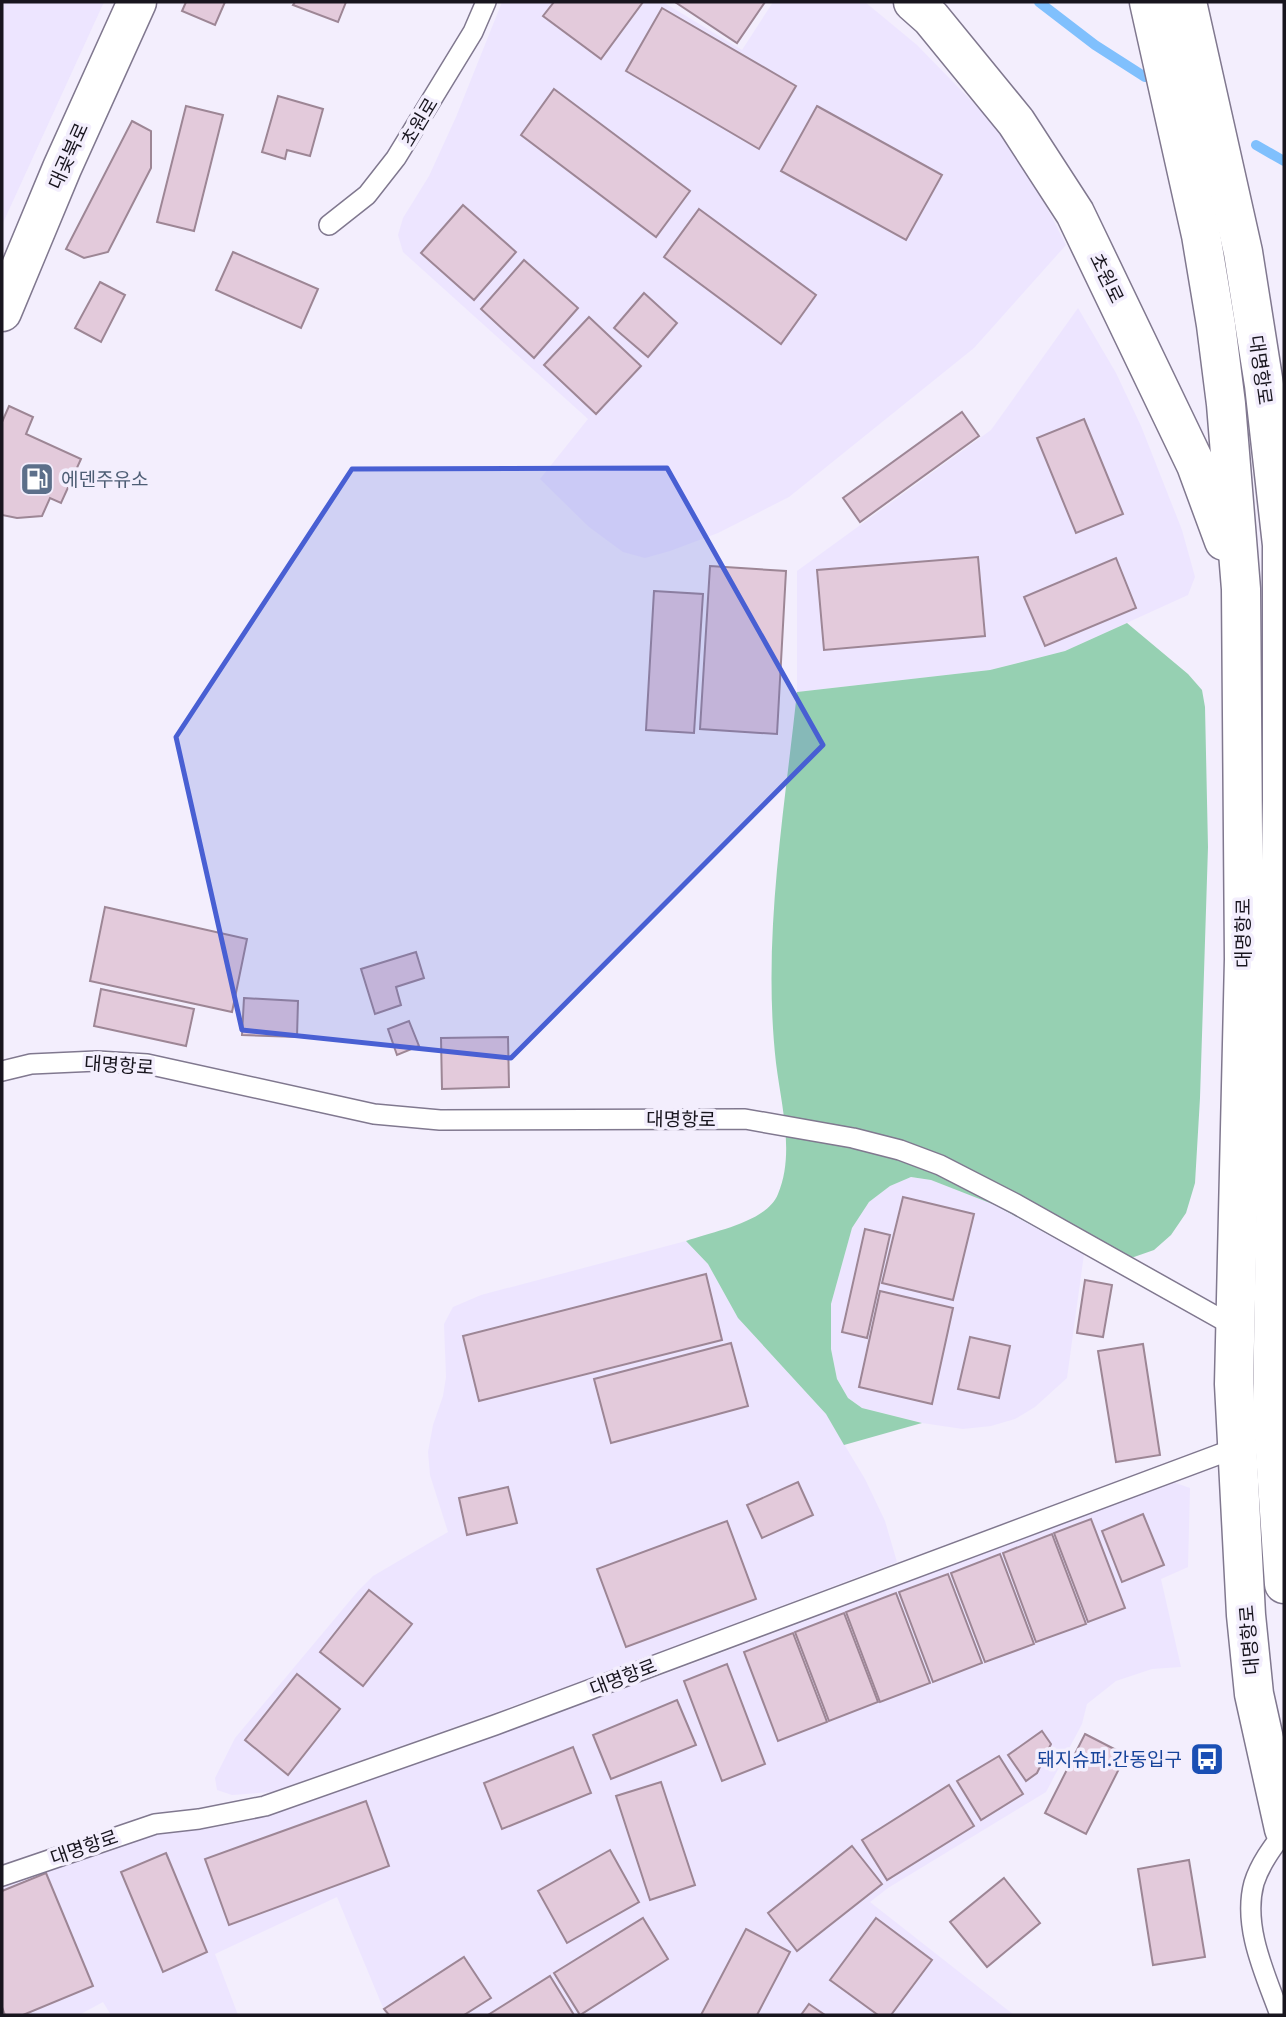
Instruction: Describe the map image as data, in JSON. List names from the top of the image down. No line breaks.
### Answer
{"streets":{"main road":["초원로","대곶북로","대명항로"]},"crossings":[["초원로","대명항로"]],"places":{"fuel station":["에덴주유소"],"bus stop":["돼지슈퍼.간동입구"]}}
